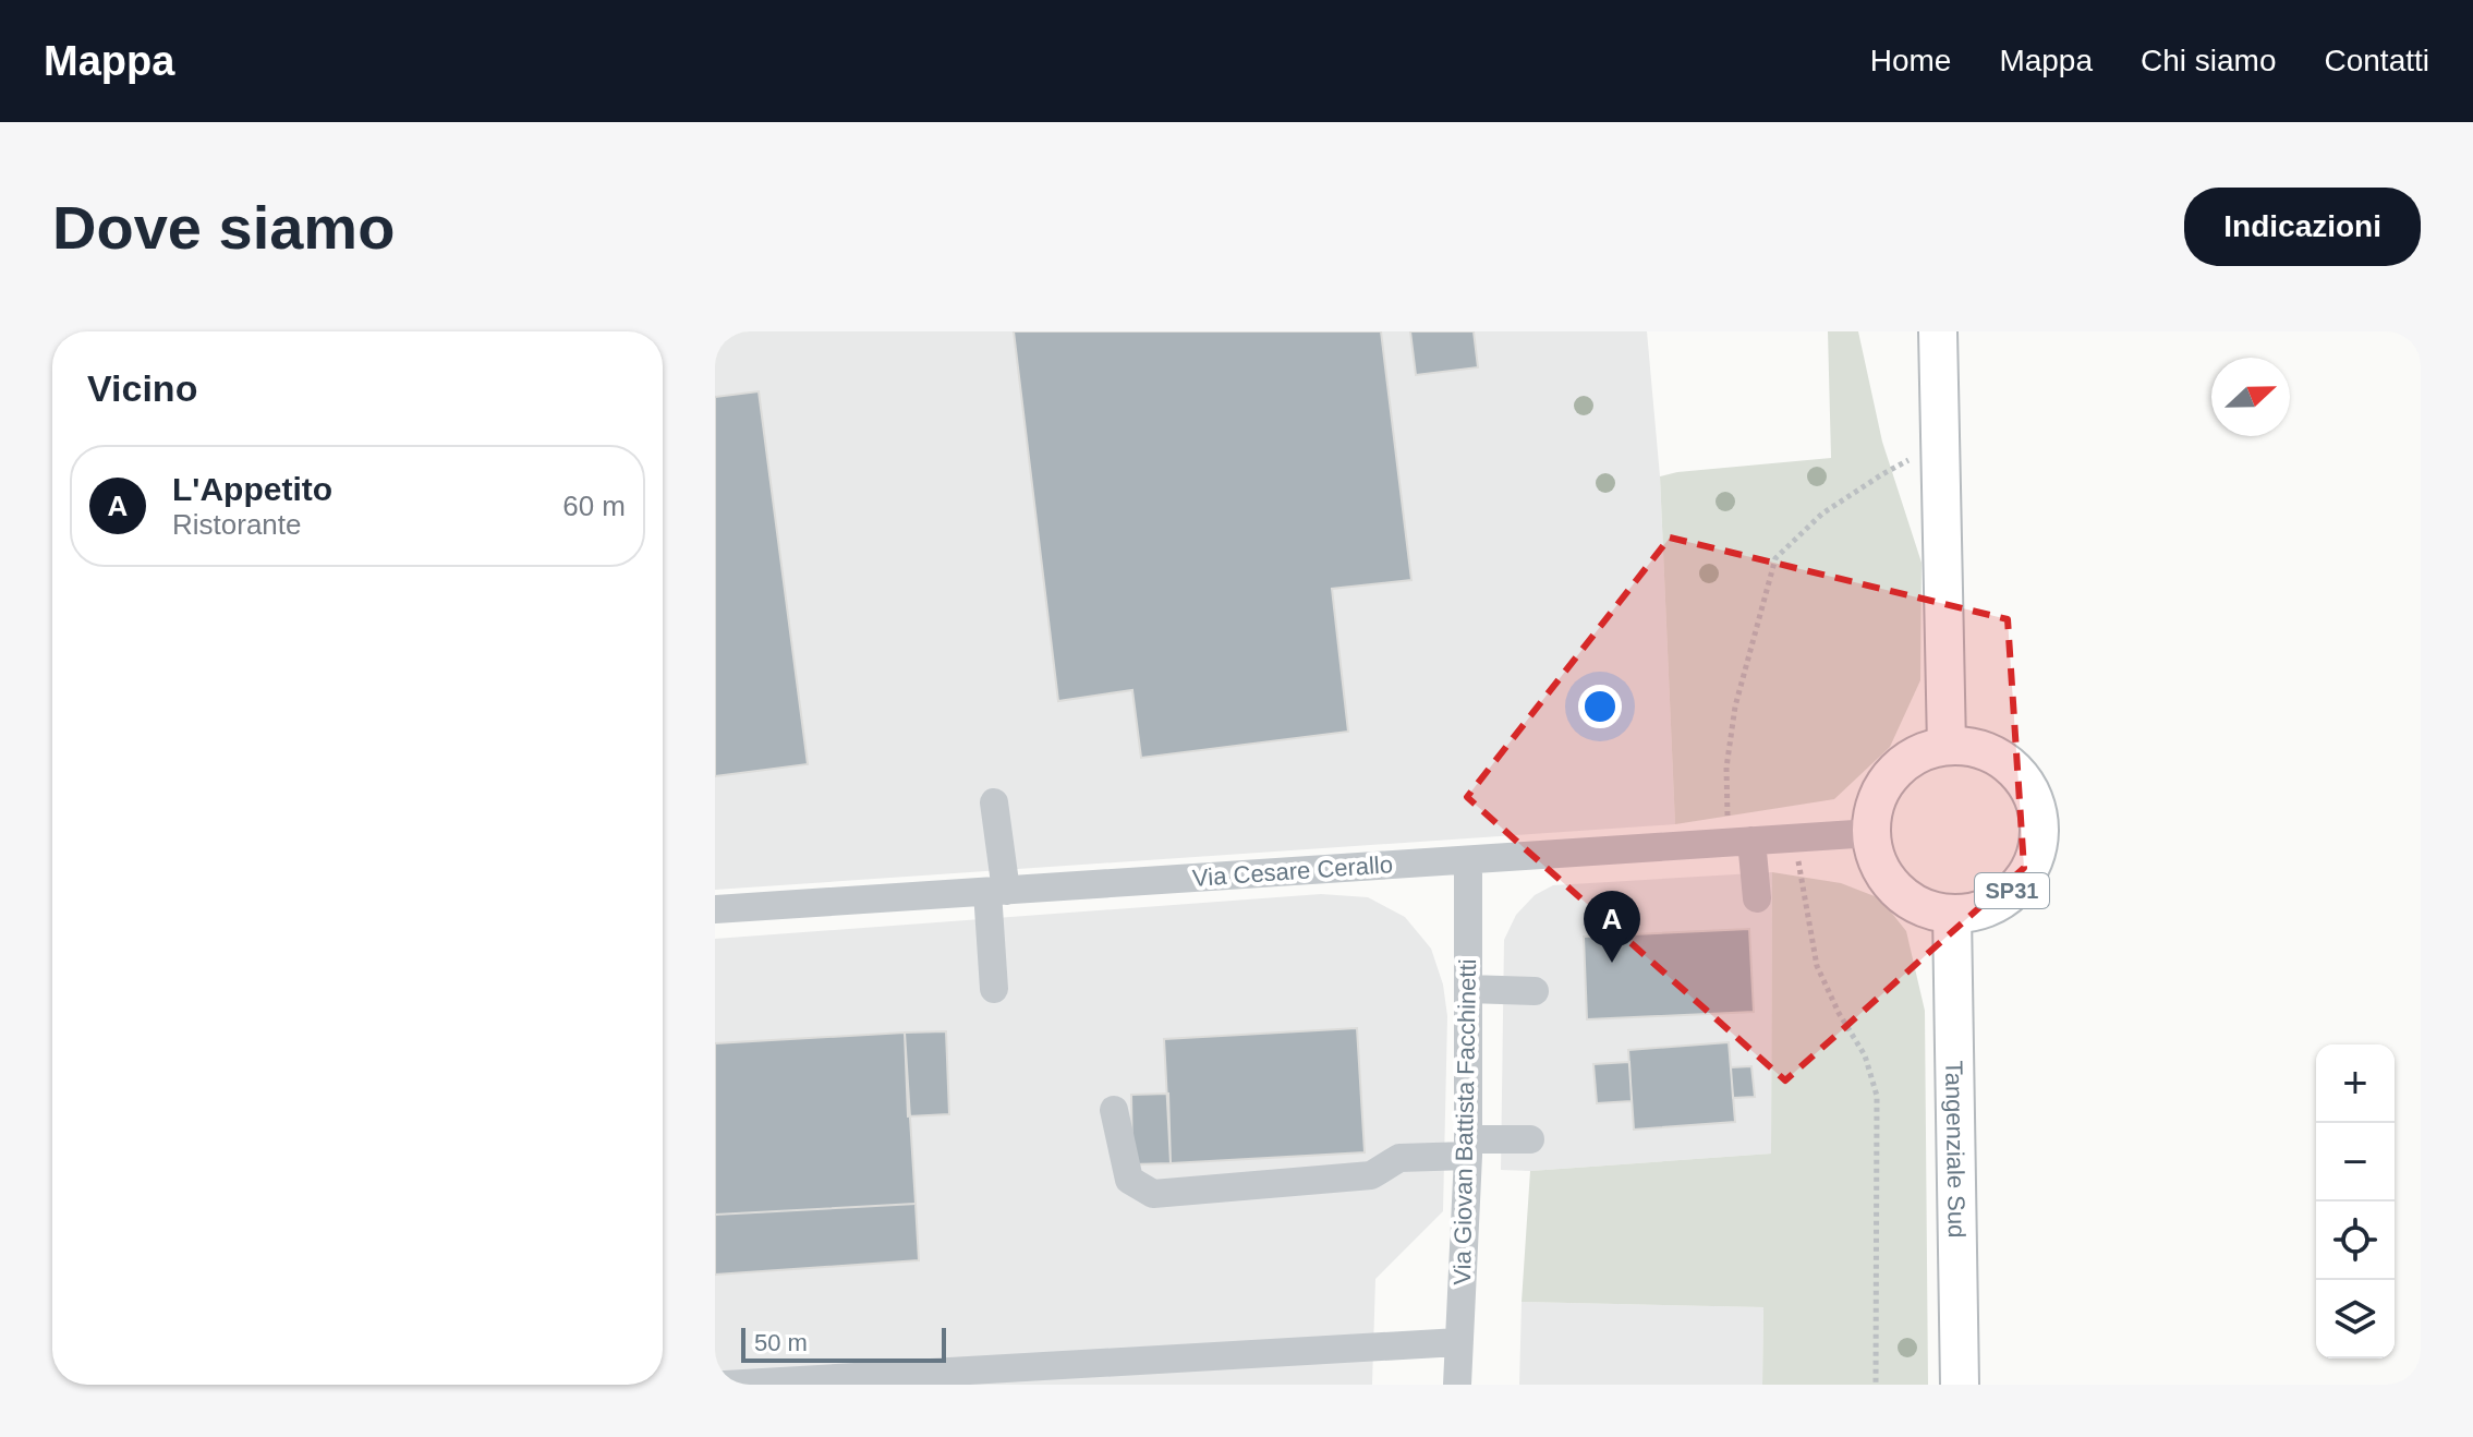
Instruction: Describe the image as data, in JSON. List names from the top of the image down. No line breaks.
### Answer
{"streets":{"main road":["SP31","Tangenziale Sud"],"street":["Via Cesare Cerallo","Via Giovan Battista Facchinetti"]},"crossings":[["Via Cesare Cerallo","SP31"],["Via Cesare Cerallo","Via Giovan Battista Facchinetti"],["Via Cesare Cerallo","Tangenziale Sud"],["SP31","Tangenziale Sud"]],"scale_bar":"50 m","north":"right","page":{"header":"Mappa","nav":["Home","Mappa","Chi siamo","Contatti"],"buttons":"Indicazioni","title":"Dove siamo","heading":"Vicino","list":[{"mark":"A","name":"L'Appetito","note":"Ristorante","value":"60 m"}],"pins":"A","map_buttons":["+","−"],"scale":"50 m"}}
